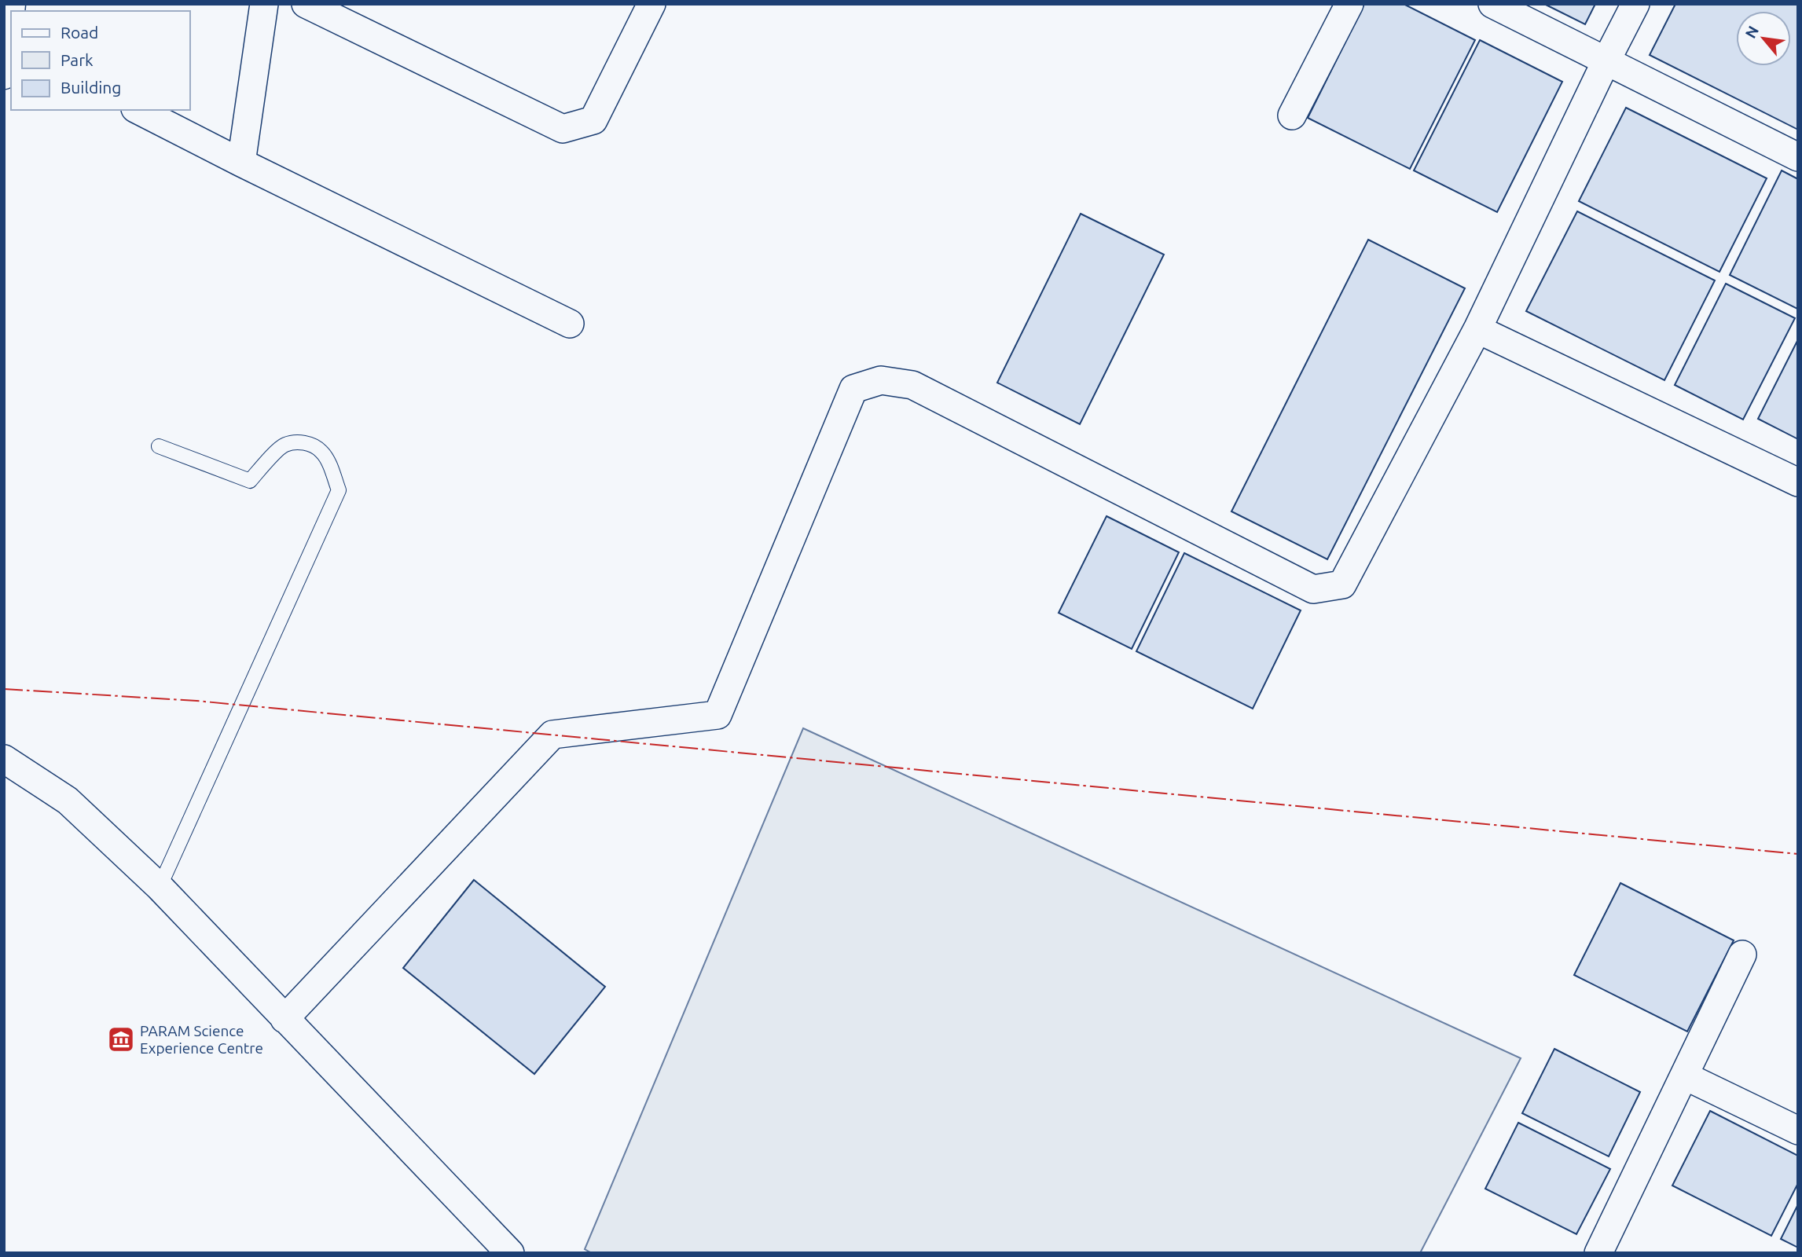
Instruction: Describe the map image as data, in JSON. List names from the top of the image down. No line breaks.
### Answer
{"places":{"museum":["PARAM Science Experience Centre"]},"legend":["Road","Park","Building"],"north":"top left"}
